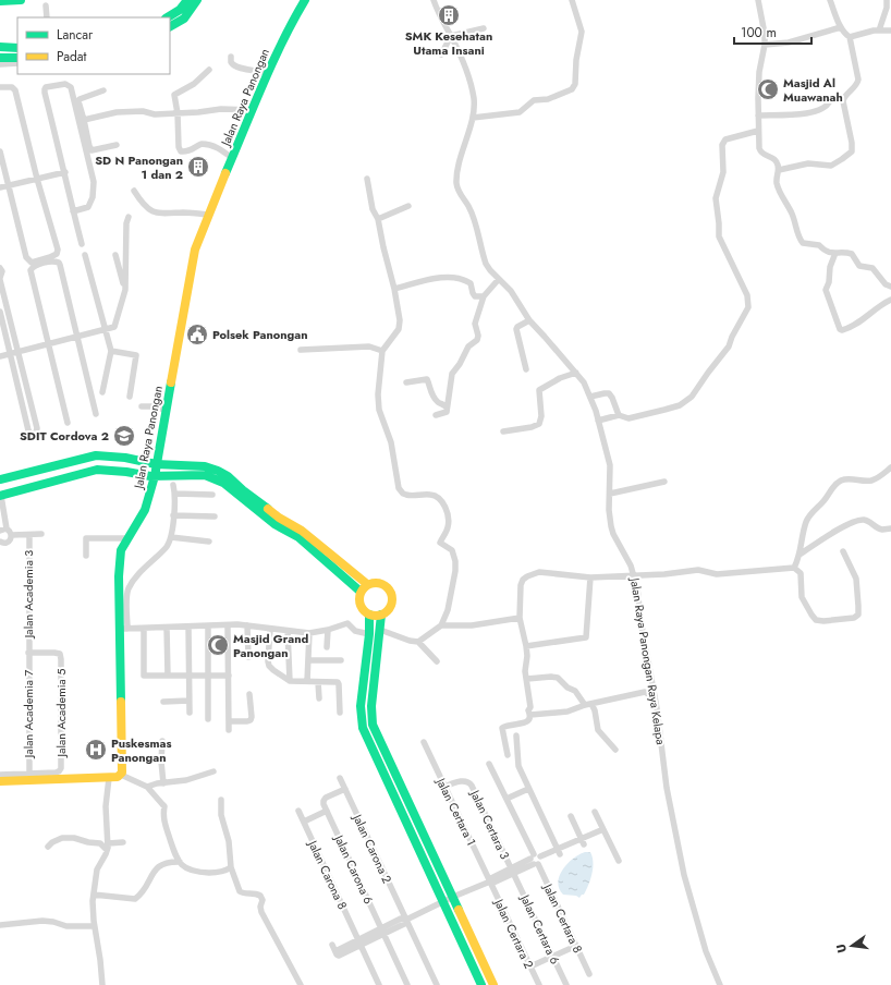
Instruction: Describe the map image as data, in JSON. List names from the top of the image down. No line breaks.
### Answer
{"streets":{"street":["Jalan Raya Panongan","Jalan Academia 3","Jalan Raya Panongan Raya Kelapa","Jalan Academia 5","Jalan Academia 7","Jalan Certara 1","Jalan Certara 3","Jalan Carona 2","Jalan Carona 6","Jalan Carona 8","Jalan Certara 8","Jalan Certara 6","Jalan Certara 2"]},"crossings":[["Jalan Academia 3","Jalan Academia 5"],["Jalan Academia 3","Jalan Academia 7"],["Jalan Academia 5","Jalan Academia 7"],["Jalan Certara 1","Jalan Certara 3"],["Jalan Certara 1","Jalan Certara 2"],["Jalan Certara 3","Jalan Certara 6"]],"places":{"building":["SMK Kesehatan Utama Insani","SD N Panongan 1 dan 2"],"mosque":["Masjid Al Muawanah","Masjid Grand Panongan"],"public building":["Polsek Panongan"],"school or university":["SDIT Cordova 2"],"hospital":["Puskesmas Panongan"]},"legend":["Lancar","Padat"],"scale_bar":"100 m","north":"left"}
